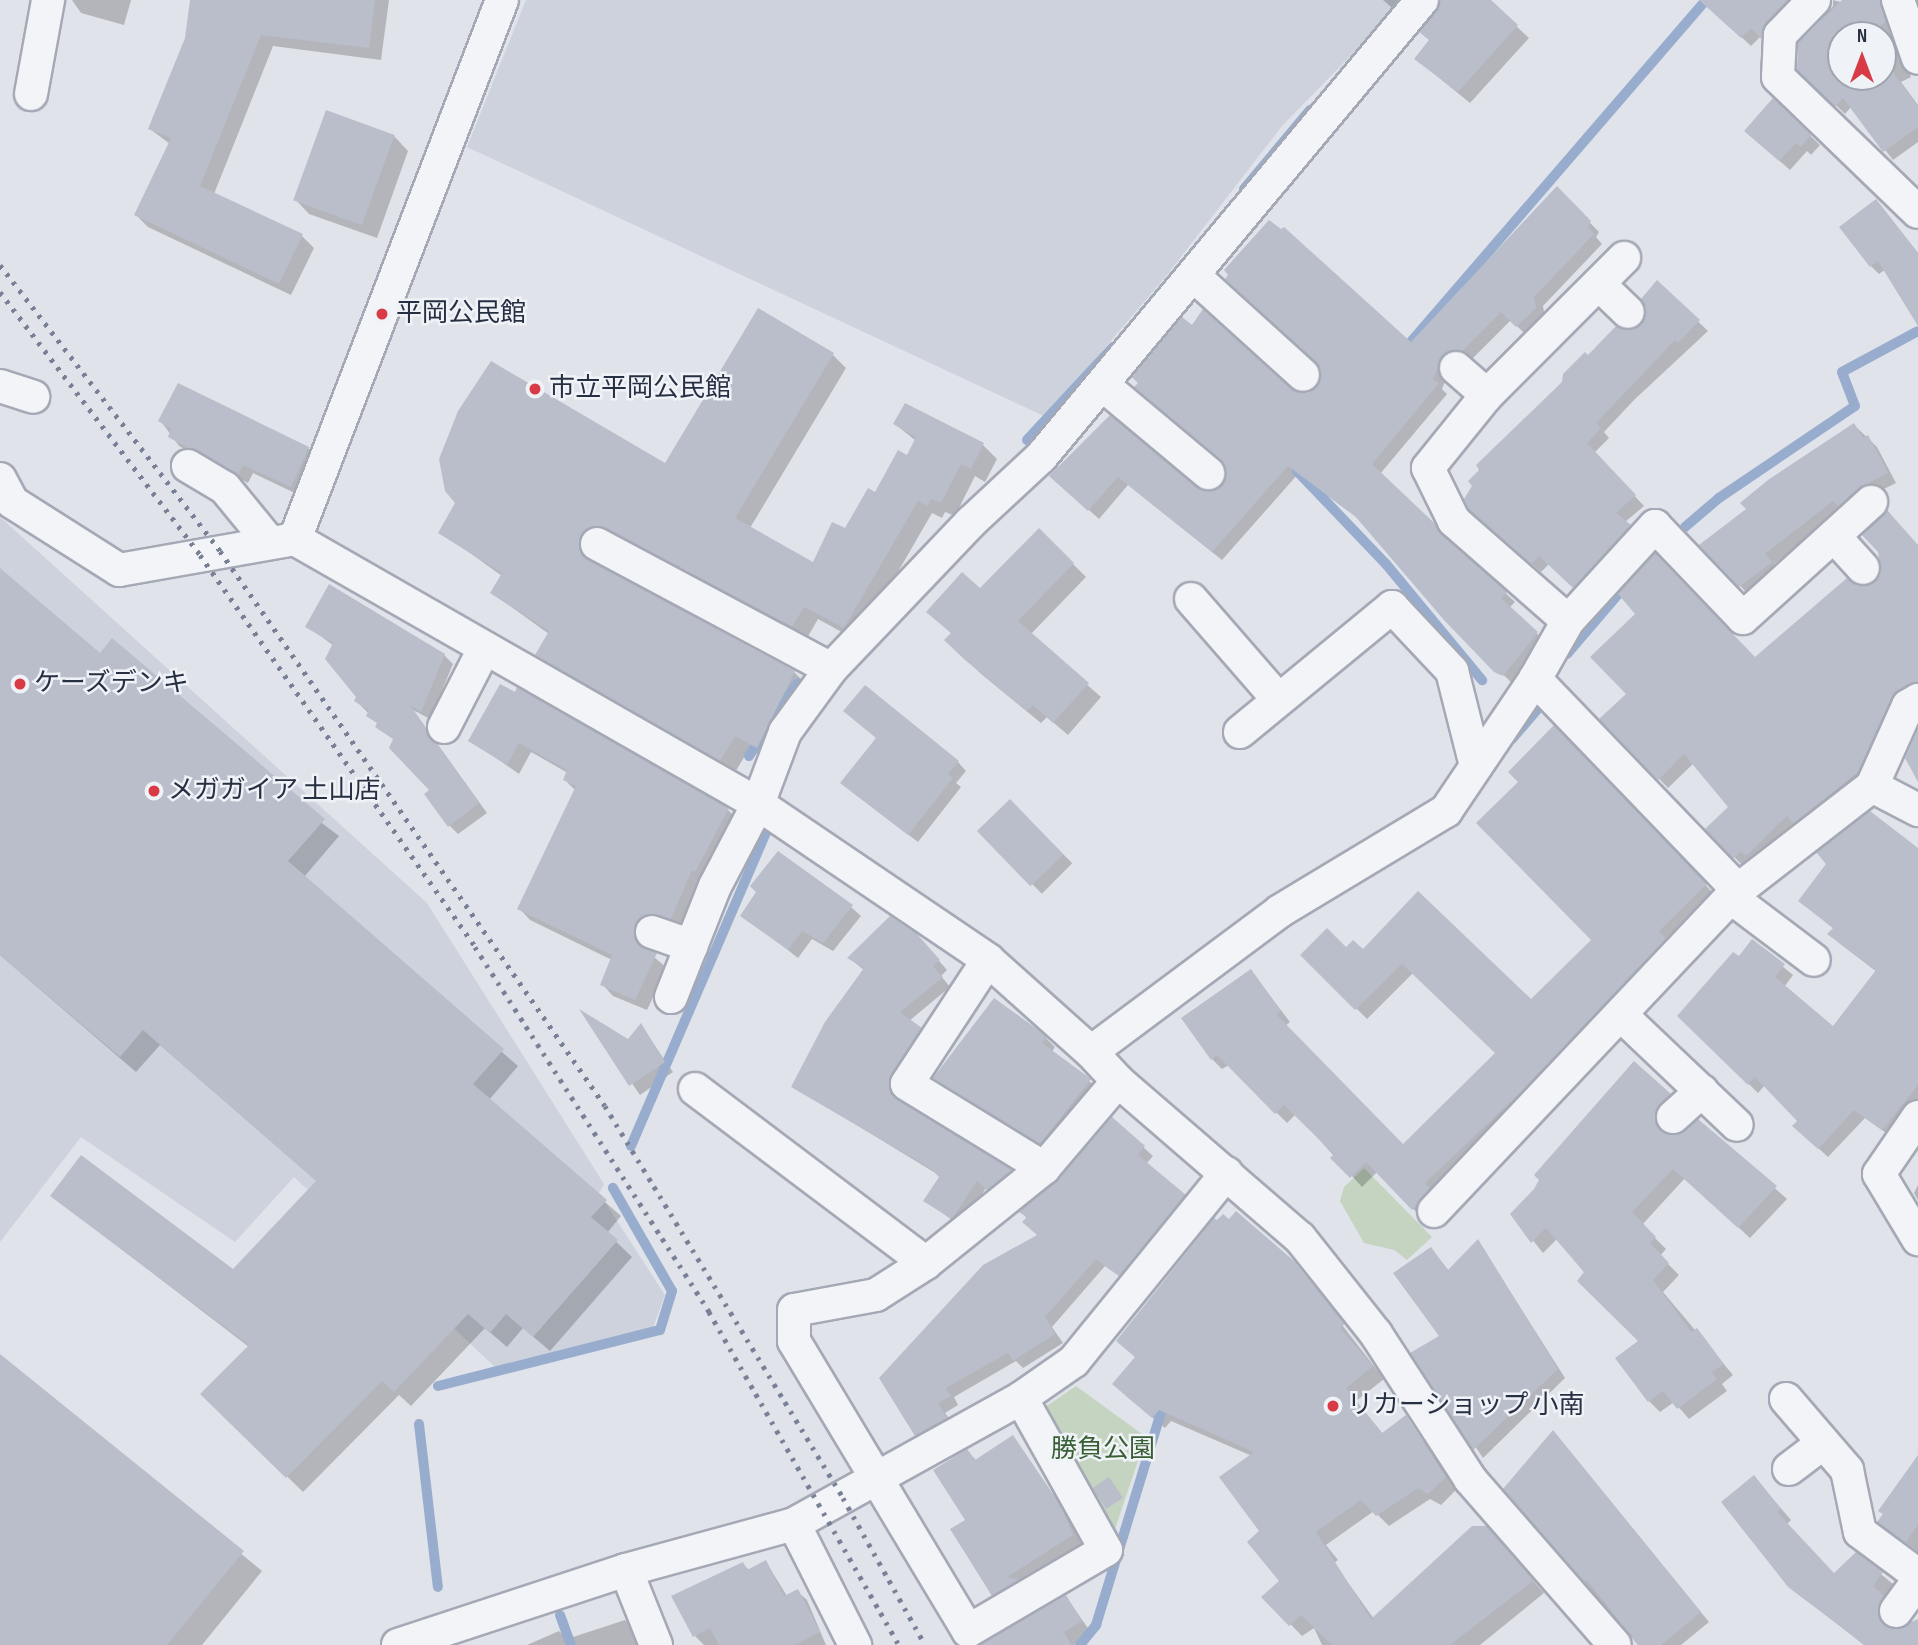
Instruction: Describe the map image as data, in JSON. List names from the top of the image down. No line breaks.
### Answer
{"parks":["勝負公園"],"places":["平岡公民館","市立平岡公民館","ケーズデンキ","メガガイア 土山店","リカーショップ 小南"],"north":"top"}
